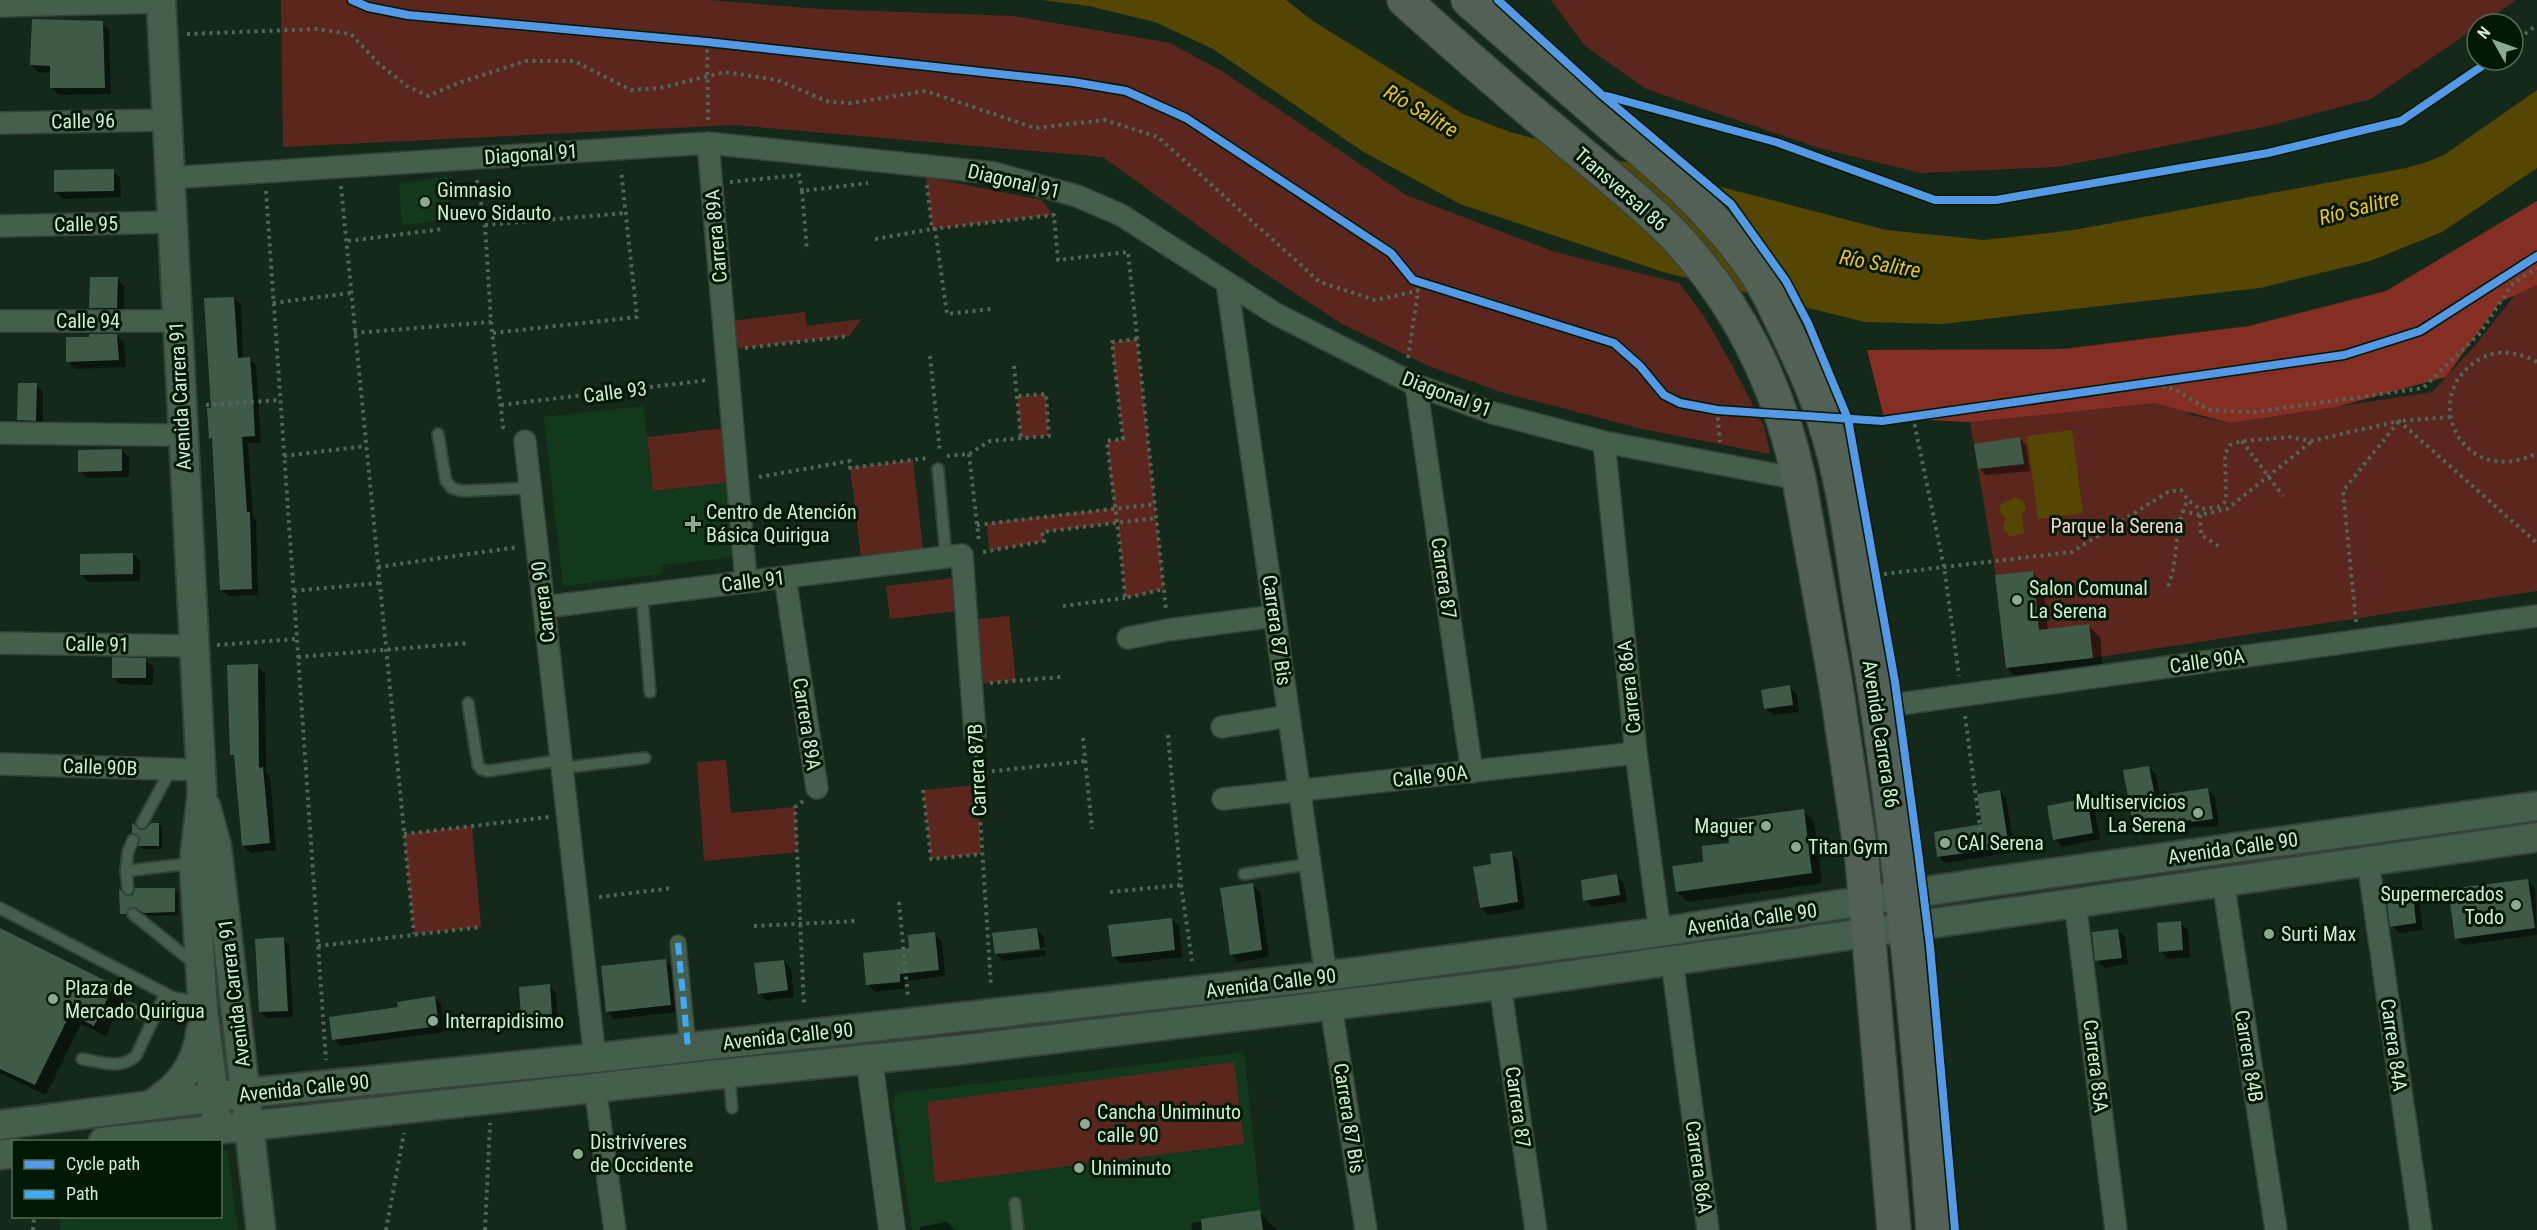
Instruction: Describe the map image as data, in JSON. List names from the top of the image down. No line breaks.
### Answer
{"streets":{"main road":["Transversal 86","Avenida Carrera 91","Avenida Carrera 86","Avenida Calle 90"],"street":["Calle 96","Diagonal 91","Calle 95","Carrera 89A","Calle 94","Carrera 87","Calle 91","Carrera 90","Carrera 87 Bis","Calle 90A","Carrera 86A","Calle 90B","Carrera 87B","Carrera 84A","Carrera 84B","Carrera 85A"],"path":["Calle 93"]},"crossings":[["Calle 96","Avenida Carrera 91"],["Diagonal 91","Carrera 89A"],["Diagonal 91","Avenida Carrera 91"],["Diagonal 91","Carrera 87"],["Diagonal 91","Carrera 87 Bis"],["Diagonal 91","Carrera 86A"],["Diagonal 91","Avenida Carrera 86"],["Transversal 86","Avenida Carrera 86"],["Calle 95","Avenida Carrera 91"],["Carrera 89A","Calle 93"],["Carrera 89A","Calle 91"],["Calle 94","Avenida Carrera 91"],["Avenida Carrera 91","Calle 91"],["Avenida Carrera 91","Calle 90B"],["Avenida Carrera 91","Avenida Calle 90"],["Carrera 87","Calle 90A"],["Carrera 87","Avenida Calle 90"],["Calle 91","Carrera 90"],["Calle 91","Carrera 87B"],["Carrera 90","Avenida Calle 90"],["Carrera 87 Bis","Calle 90A"],["Carrera 87 Bis","Avenida Calle 90"],["Calle 90A","Carrera 86A"],["Calle 90A","Avenida Carrera 86"],["Carrera 86A","Avenida Calle 90"],["Avenida Carrera 86","Avenida Calle 90"],["Avenida Calle 90","Carrera 84A"],["Avenida Calle 90","Carrera 84B"],["Avenida Calle 90","Carrera 85A"]],"water":["Río Salitre"],"parks":["Parque la Serena"],"places":{"other":["Gimnasio Nuevo Sidauto","Salon Comunal La Serena","Multiservicios La Serena","Maguer","CAI Serena","Titan Gym","Supermercados Todo","Surti Max","Plaza de Mercado Quirigua","Interrapidisimo","Cancha Uniminuto calle 90","Distrivíveres de Occidente","Uniminuto"],"health":["Centro de Atención Básica Quirigua"]},"legend":["Cycle path","Path"],"north":"top left"}
